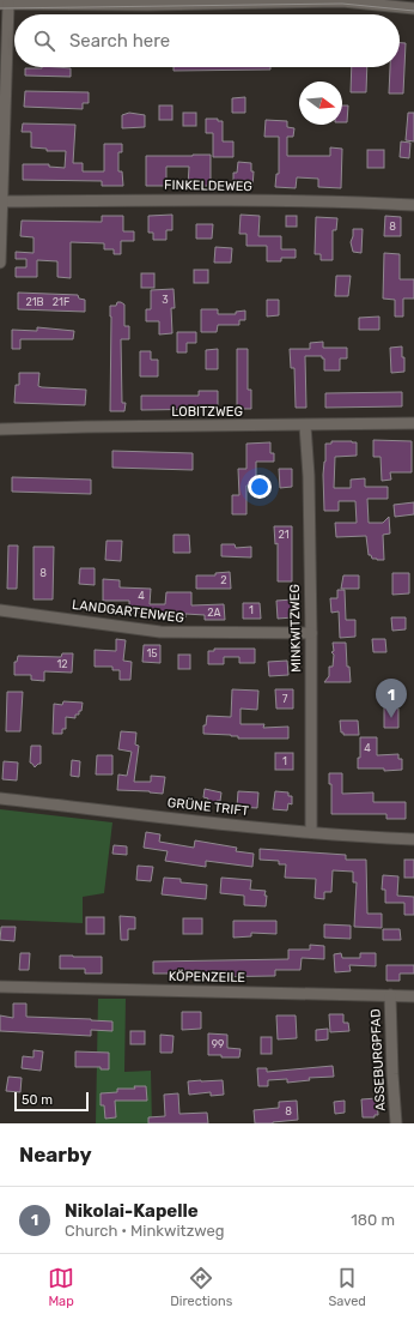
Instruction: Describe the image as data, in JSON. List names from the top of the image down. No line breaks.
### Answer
{"streets":{"street":["FINKELDEWEG","LOBITZWEG","LANDGARTENWEG","MINKWITZWEG","GRÜNE TRIFT","KÖPENZEILE","ASSEBURGPFAD"]},"crossings":[["LOBITZWEG","MINKWITZWEG"],["LANDGARTENWEG","MINKWITZWEG"],["MINKWITZWEG","GRÜNE TRIFT"],["KÖPENZEILE","ASSEBURGPFAD"]],"house_numbers":["8","3","21B","21F","21","8","2","4","1","2A","15","12","7","4","1","99","8"],"scale_bar":"50 m","north":"right","page":{"search":"Search here","pins":"1","scale":"50 m","heading":"Nearby","list":[{"mark":"1","name":"Nikolai-Kapelle","note":"Church · Minkwitzweg","value":"180 m"}],"nav":["Map","Directions","Saved"]}}
